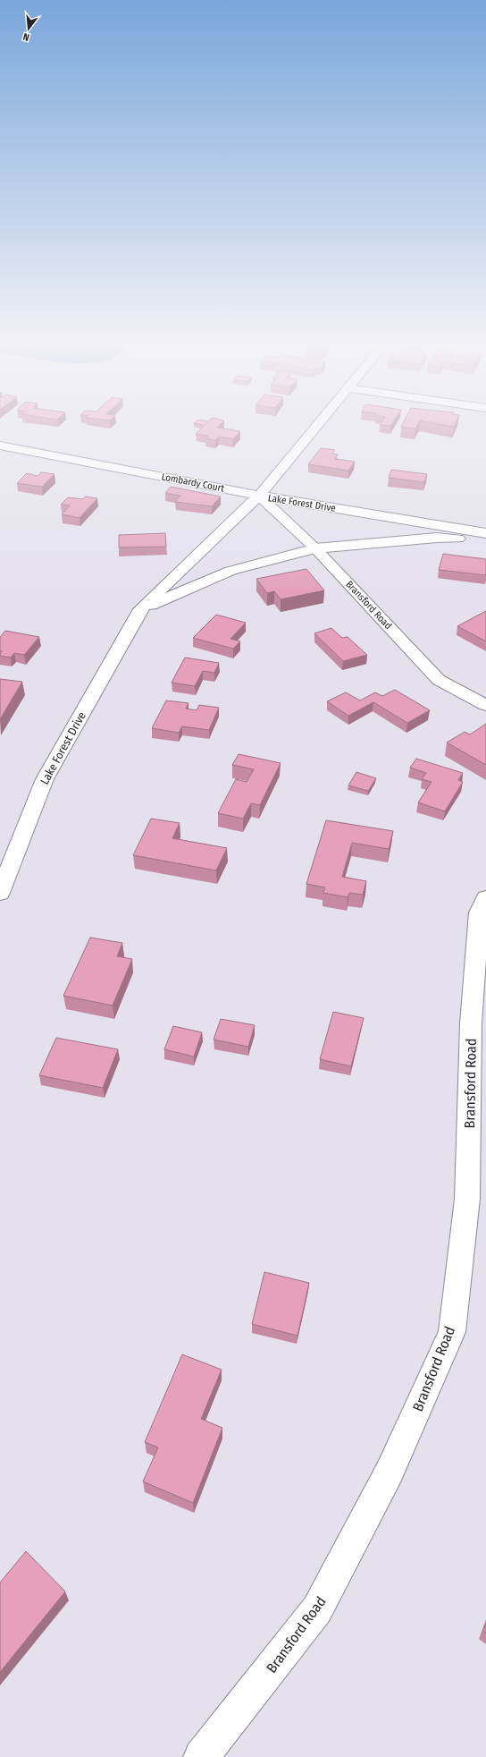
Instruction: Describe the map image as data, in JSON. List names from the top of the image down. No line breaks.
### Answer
{"streets":{"street":["Lombardy Court","Lake Forest Drive","Bransford Road"]},"crossings":[["Lombardy Court","Lake Forest Drive"],["Lombardy Court","Bransford Road"],["Lake Forest Drive","Bransford Road"]],"north":"bottom"}
